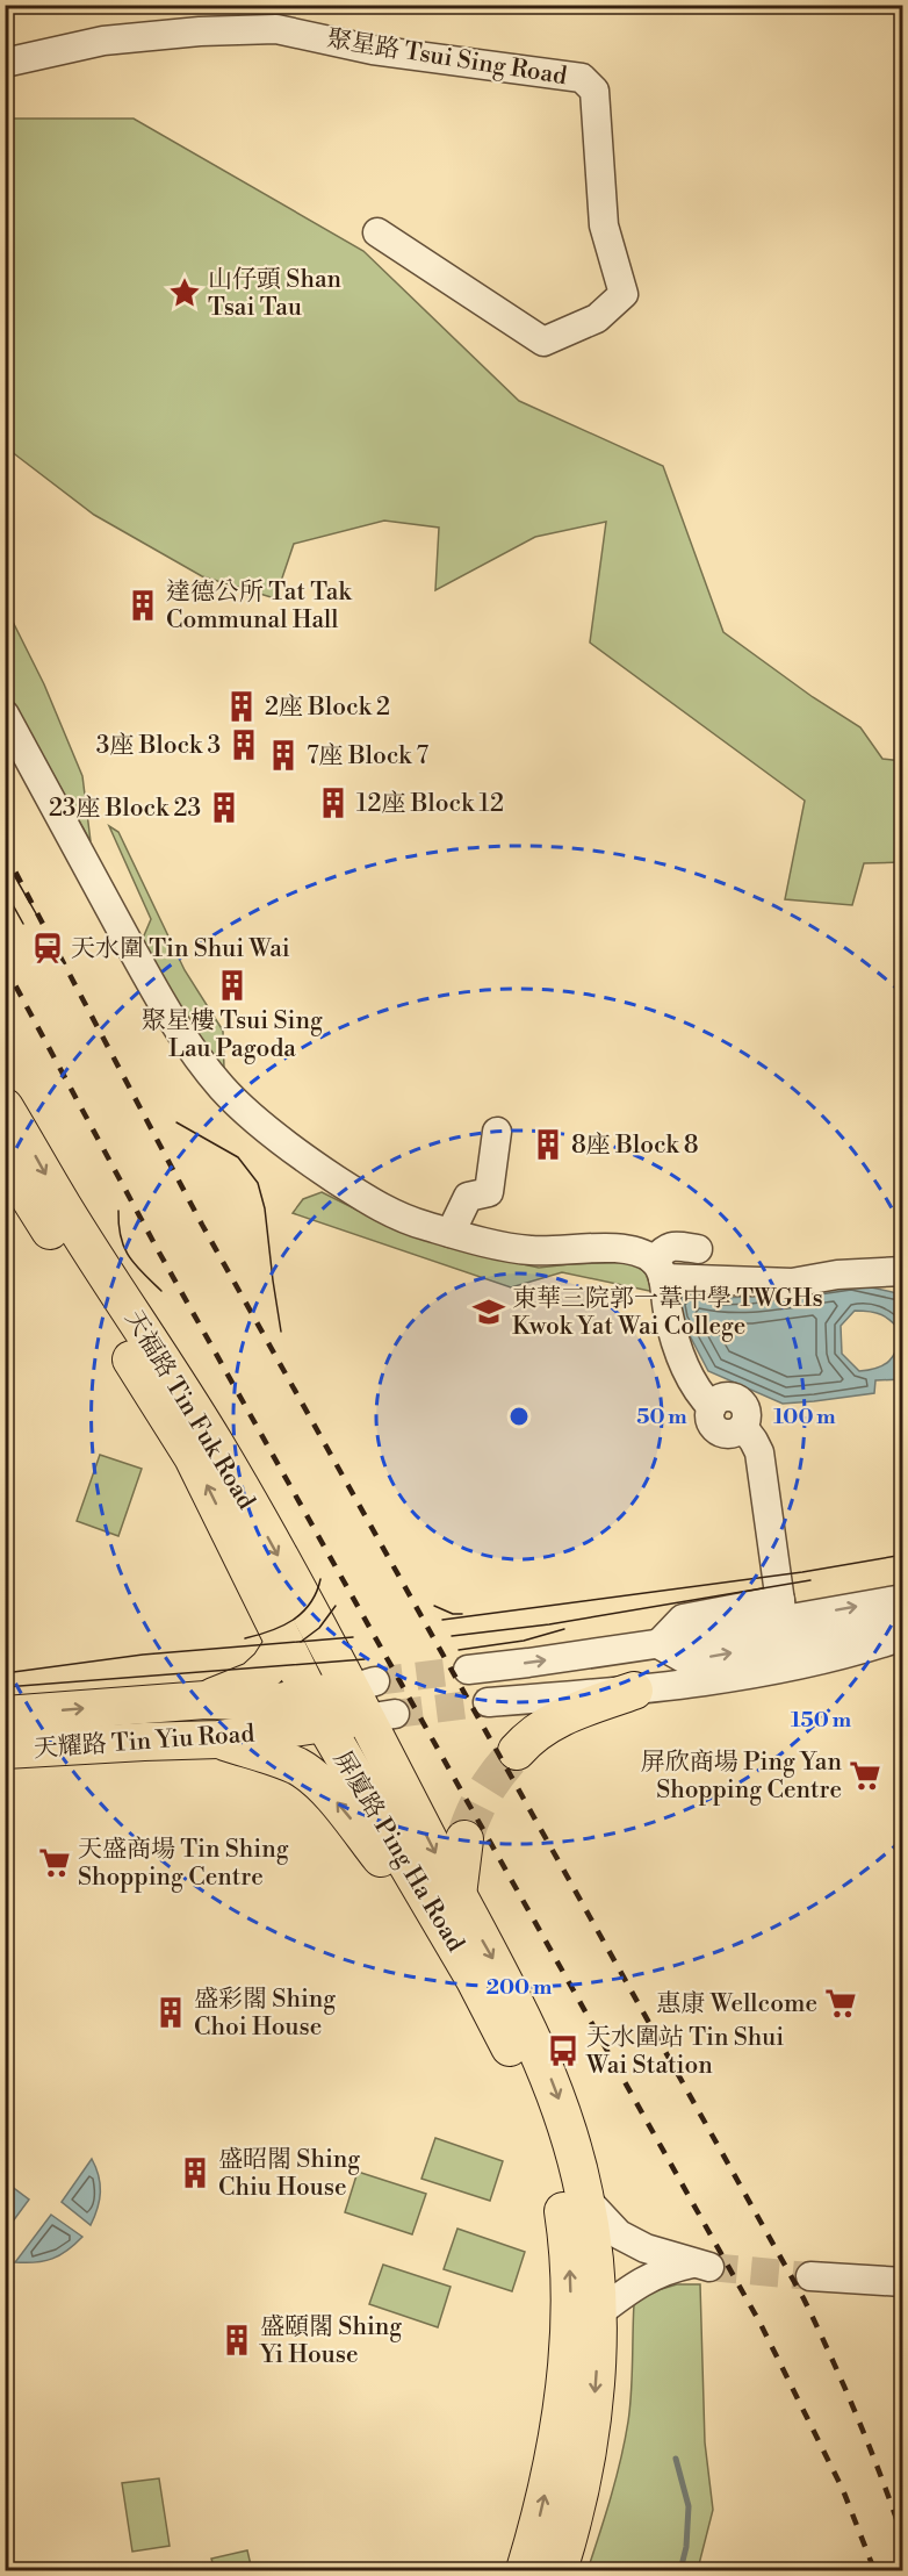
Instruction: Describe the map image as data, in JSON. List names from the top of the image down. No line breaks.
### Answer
{"streets":{"main road":["天福路 Tin Fuk Road","天耀路 Tin Yiu Road","屏廈路 Ping Ha Road"],"street":["聚星路 Tsui Sing Road"]},"crossings":[["天福路 Tin Fuk Road","天耀路 Tin Yiu Road"],["天福路 Tin Fuk Road","屏廈路 Ping Ha Road"],["天耀路 Tin Yiu Road","屏廈路 Ping Ha Road"]],"places":{"place":["山仔頭 Shan Tsai Tau"],"building":["達德公所 Tat Tak Communal Hall","2座 Block 2","3座 Block 3","7座 Block 7","12座 Block 12","23座 Block 23","聚星樓 Tsui Sing Lau Pagoda","8座 Block 8","盛彩閣 Shing Choi House","盛昭閣 Shing Chiu House","盛頤閣 Shing Yi House"],"station":["天水圍 Tin Shui Wai"],"school or university":["東華三院郭一葦中學 TWGHs Kwok Yat Wai College"],"supermarket":["屏欣商場 Ping Yan Shopping Centre","天盛商場 Tin Shing Shopping Centre","惠康 Wellcome"],"bus stop":["天水圍站 Tin Shui Wai Station"]},"rings":["50 m","100 m","150 m","200 m"]}
